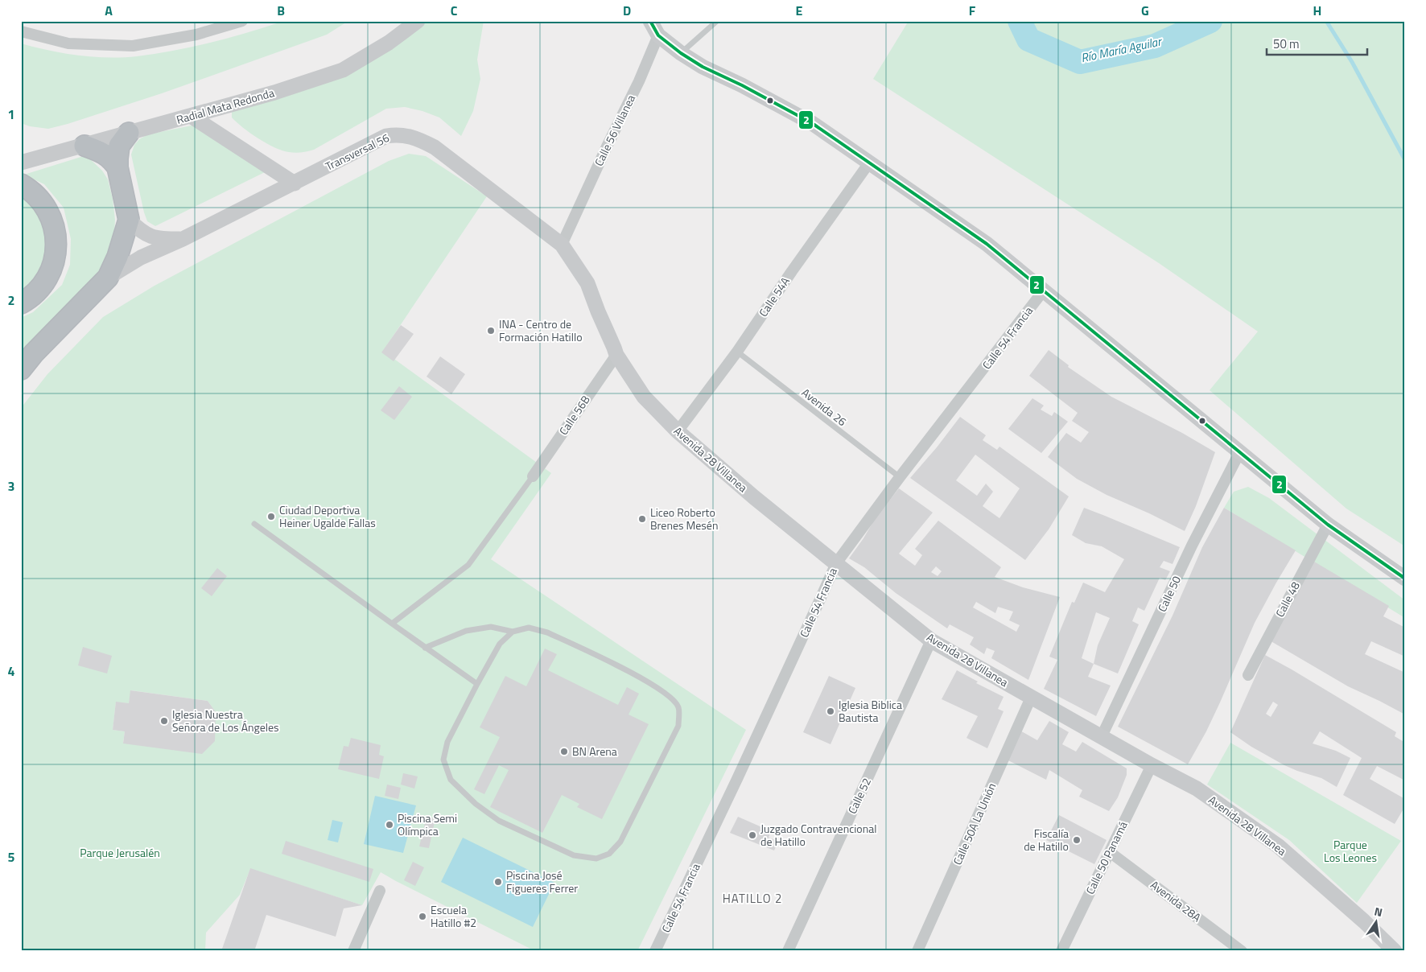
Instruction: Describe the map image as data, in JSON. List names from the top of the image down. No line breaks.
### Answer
{"streets":{"street":["Radial Mata Redonda","Calle 56 Villanea","Transversal 56","Calle 54A","Calle 54 Francia","Calle 56B","Avenida 28 Villanea","Calle 50","Calle 48","Calle 52","Calle 50A La Unión","Calle 50 Panamá","Avenida 28A"],"lane":["Avenida 26"]},"crossings":[["Calle 56 Villanea","Transversal 56"],["Calle 56 Villanea","Avenida 28 Villanea"],["Transversal 56","Avenida 28 Villanea"],["Calle 54A","Avenida 26"],["Calle 54A","Avenida 28 Villanea"],["Calle 54 Francia","Avenida 26"],["Calle 54 Francia","Avenida 28 Villanea"],["Calle 56B","Avenida 28 Villanea"],["Avenida 28 Villanea","Calle 50"],["Avenida 28 Villanea","Calle 52"],["Avenida 28 Villanea","Calle 50A La Unión"],["Avenida 28 Villanea","Calle 50 Panamá"],["Calle 50 Panamá","Avenida 28A"]],"districts":["HATILLO 2"],"water":["Río María Aguilar"],"parks":["Parque Los Leones","Parque Jerusalén"],"places":["INA - Centro de Formación Hatillo","Ciudad Deportiva Heiner Ugalde Fallas","Liceo Roberto Brenes Mesén","Iglesia Biblica Bautista","Iglesia Nuestra Señora de Los Ángeles","BN Arena","Piscina Semi Olímpica","Juzgado Contravencional de Hatillo","Fiscalía de Hatillo","Piscina José Figueres Ferrer","Escuela Hatillo #2"],"lines":["transit line 2"],"scale_bar":"50 m","north":"top","grid":{"columns":["A","B","C","D","E","F","G","H"],"rows":["1","2","3","4","5"]}}
